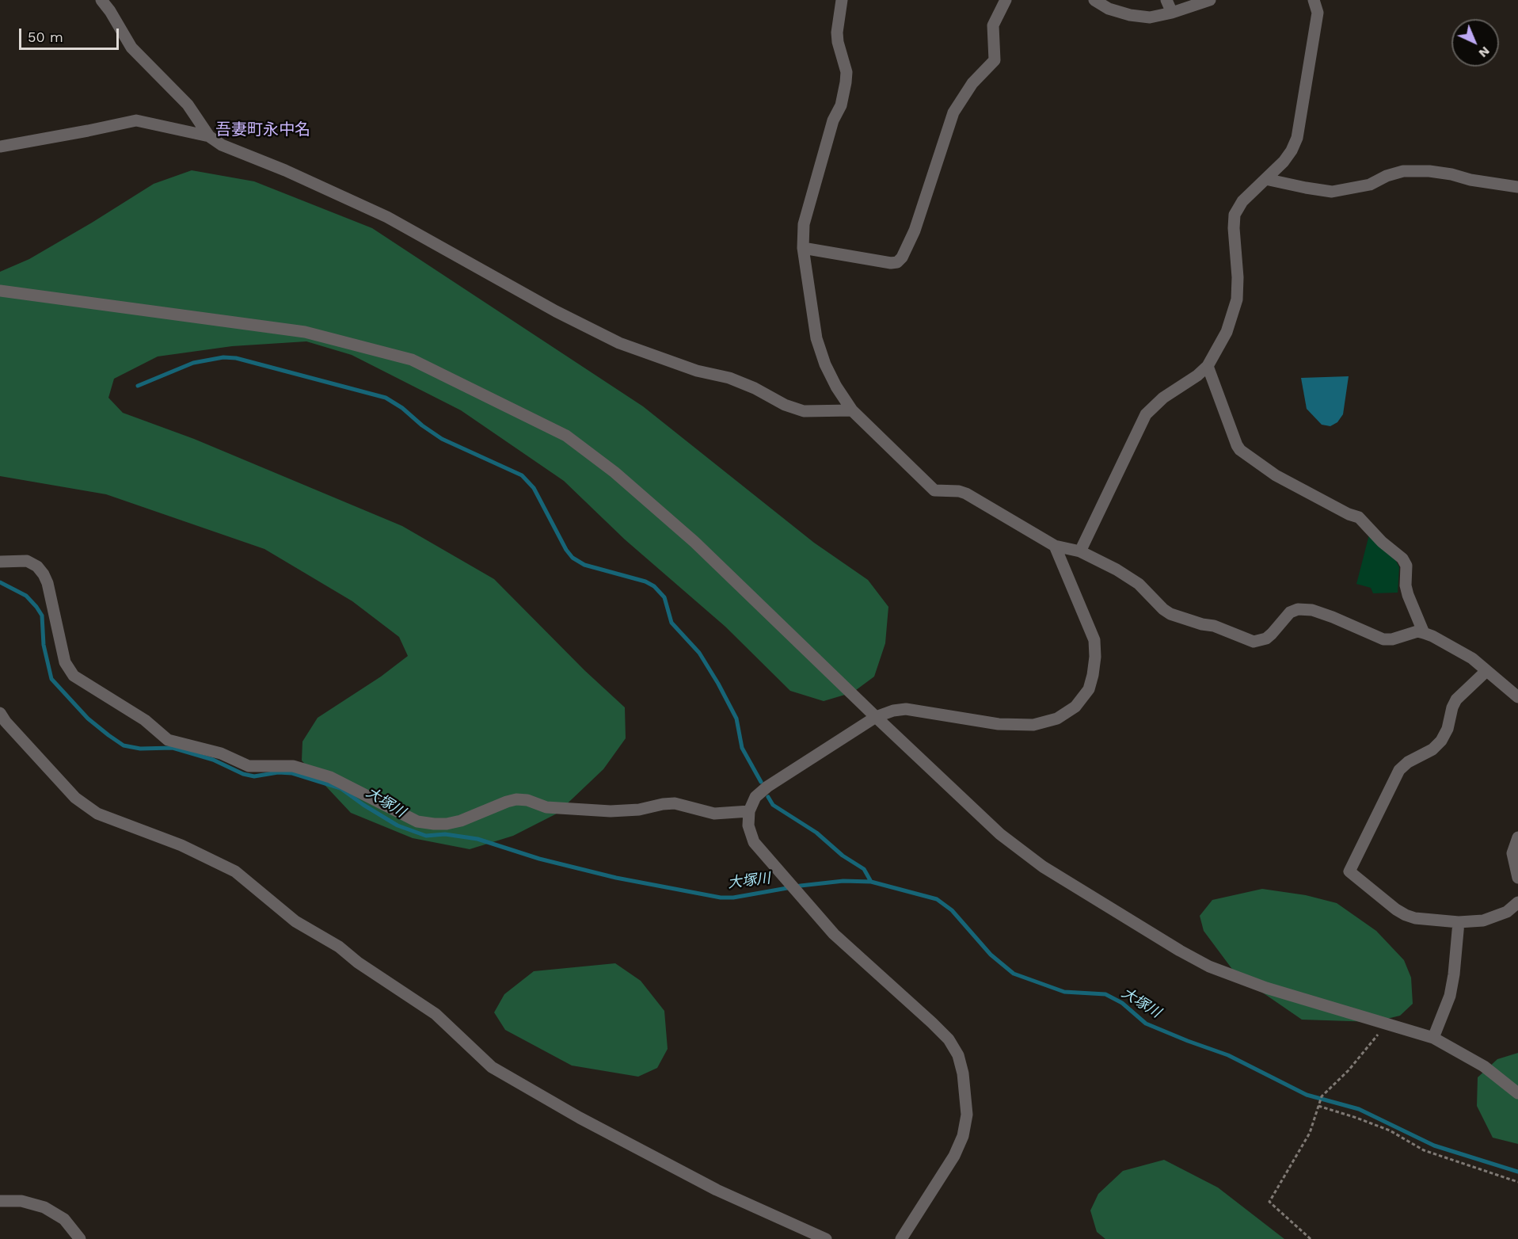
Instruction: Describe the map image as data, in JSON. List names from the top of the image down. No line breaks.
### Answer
{"districts":["吾妻町永中名"],"water":["大塚川"],"scale_bar":"50 m","north":"bottom right"}
